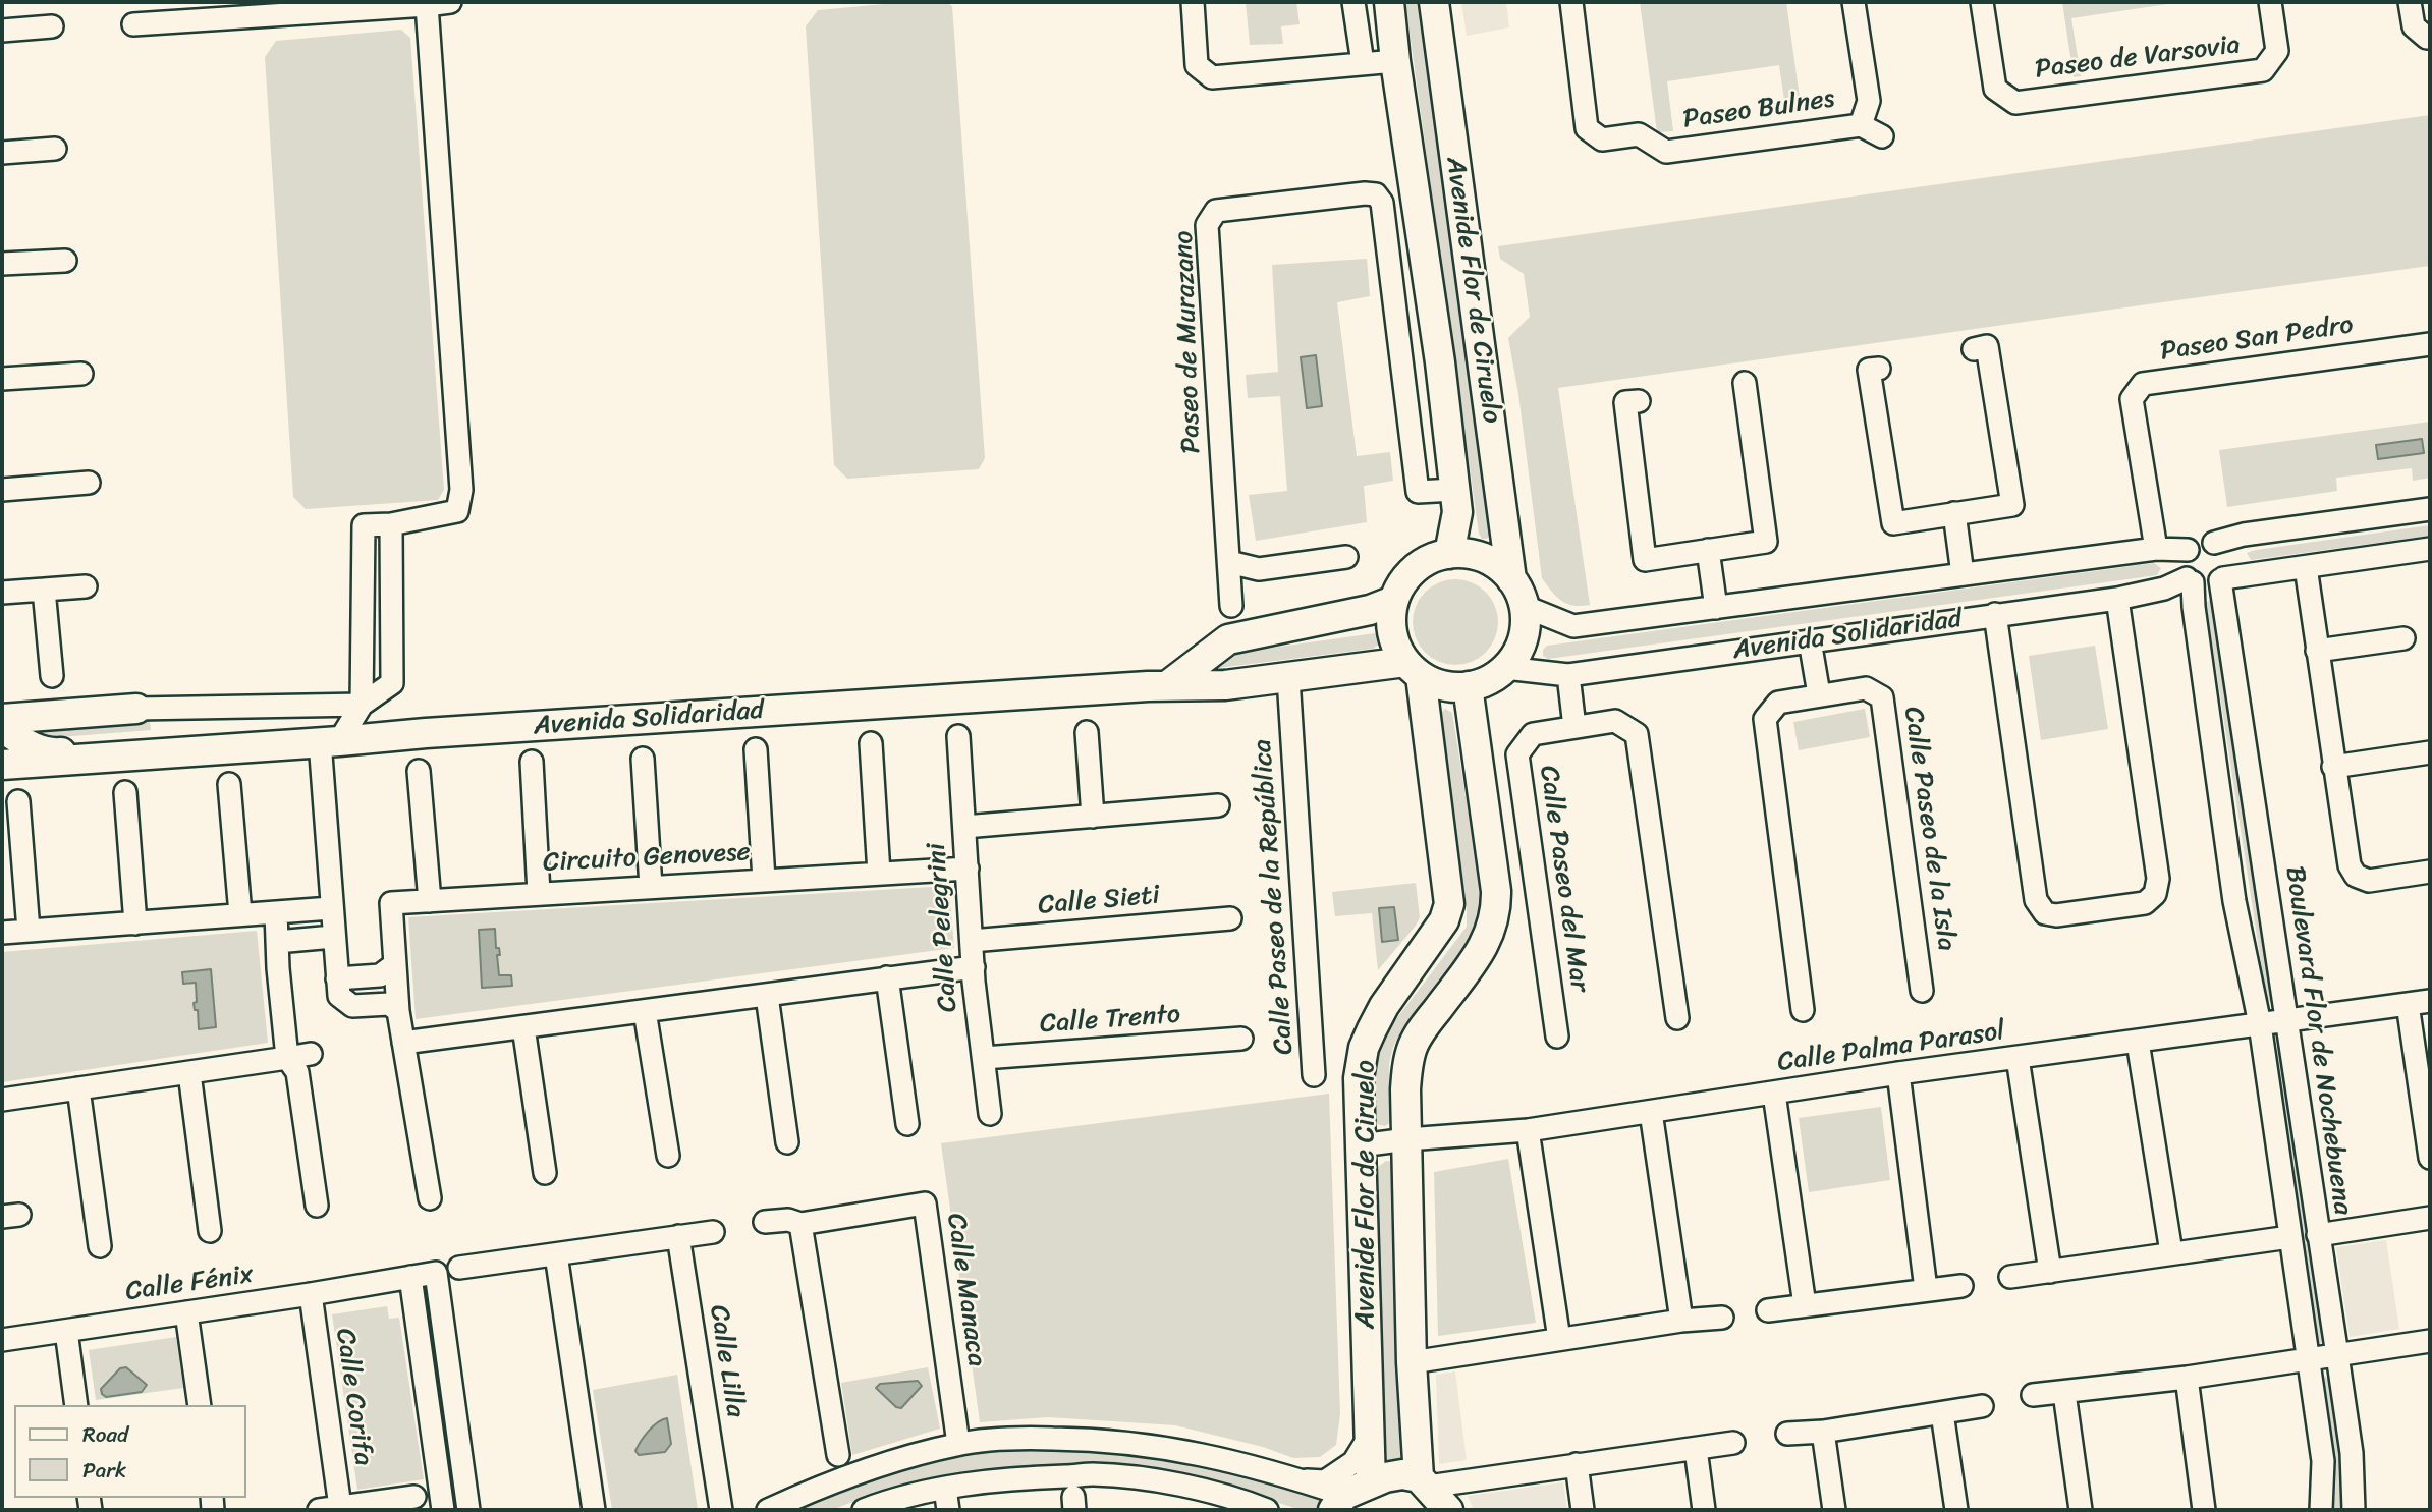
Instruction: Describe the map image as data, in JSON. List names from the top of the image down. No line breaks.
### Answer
{"streets":{"main road":["Avenide Flor de Ciruelo","Avenida Solidaridad"],"street":["Paseo de Varsovia","Paseo Bulnes","Paseo San Pedro","Paseo de Murazano","Calle Paseo de la Isla","Circuito Genovese","Calle Paseo del Mar","Calle Paseo de la República","Calle Sieti","Calle Pelegrini","Calle Trento","Boulevard Flor de Nochebuena","Calle Palma Parasol","Calle Fénix","Calle Manaca","Calle Lilla","Calle Corifa"]},"crossings":[["Avenide Flor de Ciruelo","Paseo de Murazano"],["Avenide Flor de Ciruelo","Avenida Solidaridad"],["Avenide Flor de Ciruelo","Calle Palma Parasol"],["Paseo San Pedro","Avenida Solidaridad"],["Avenida Solidaridad","Calle Paseo del Mar"],["Avenida Solidaridad","Calle Paseo de la República"],["Avenida Solidaridad","Boulevard Flor de Nochebuena"],["Circuito Genovese","Calle Pelegrini"],["Calle Sieti","Calle Pelegrini"],["Calle Pelegrini","Calle Trento"],["Boulevard Flor de Nochebuena","Calle Palma Parasol"],["Calle Fénix","Calle Corifa"]],"legend":["Road","Park"]}
